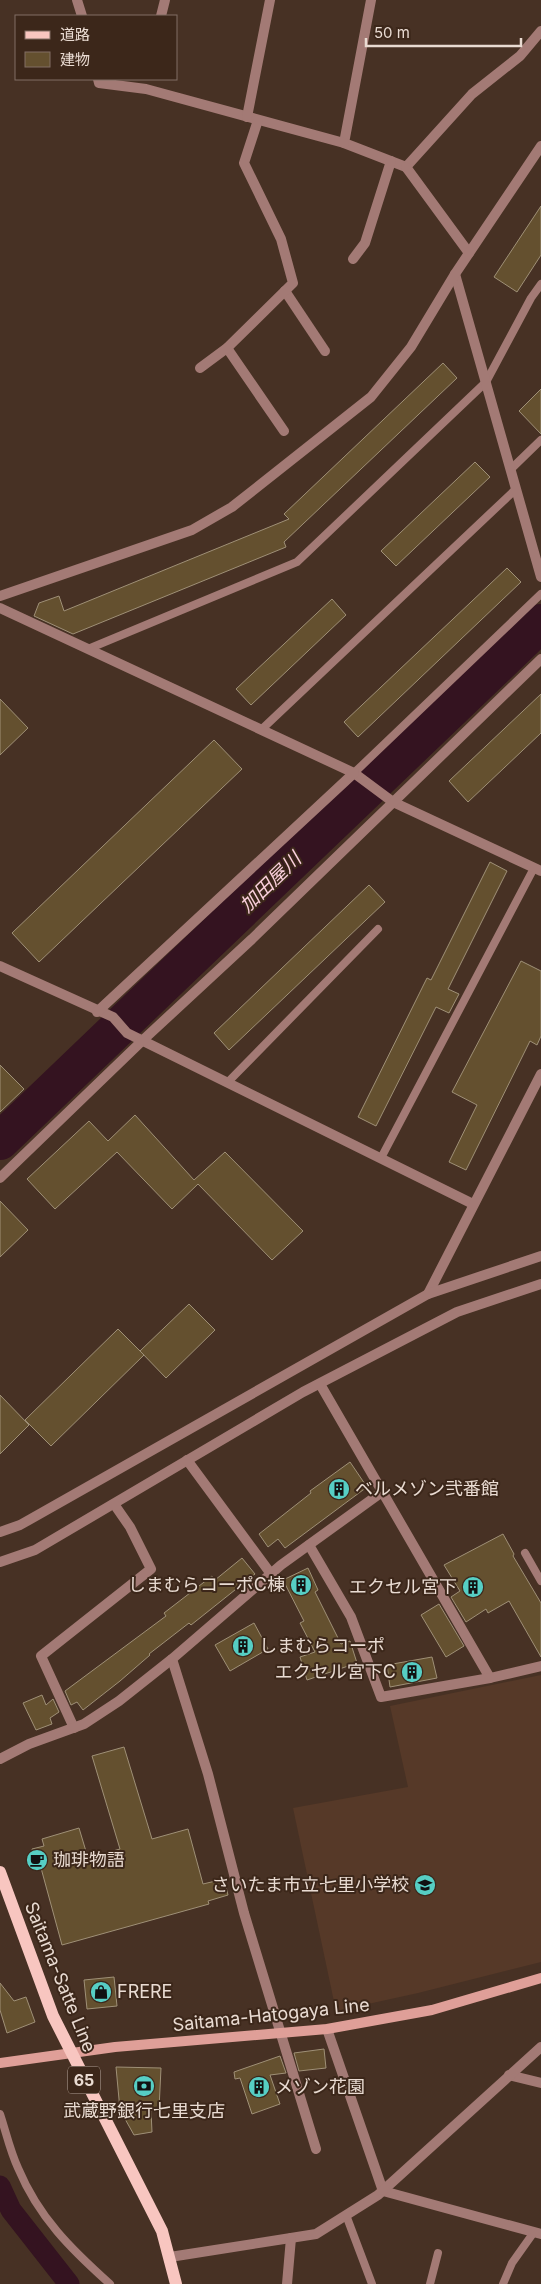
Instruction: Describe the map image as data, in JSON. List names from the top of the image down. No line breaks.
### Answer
{"streets":{"main road":["Saitama-Satte Line","Saitama-Hatogaya Line","65"]},"crossings":[["Saitama-Satte Line","Saitama-Hatogaya Line"]],"water":["加田屋川"],"places":{"building":["ベルメゾン弐番館","しまむらコーポC棟","エクセル宮下","しまむらコーポ","エクセル宮下C","メゾン花園"],"cafe":["珈琲物語"],"school or university":["さいたま市立七里小学校"],"shop":["FRERE"],"bank":["武蔵野銀行七里支店"]},"legend":["道路","建物"],"scale_bar":"50 m"}
